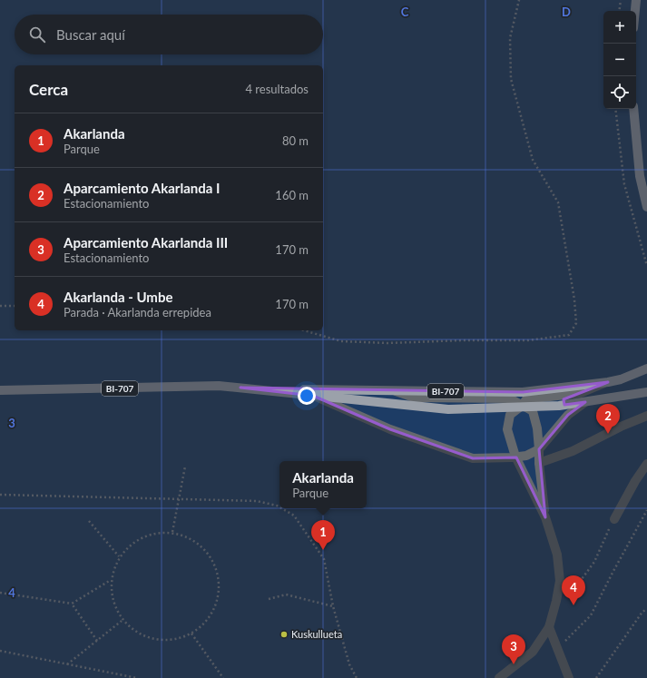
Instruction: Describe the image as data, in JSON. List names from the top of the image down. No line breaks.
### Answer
{"streets":{"main road":["BI-707"]},"places":["Kuskullueta"],"page":{"map_buttons":["+","−"],"search":"Buscar aquí","heading":["Cerca","4 resultados"],"list":[{"mark":"1","name":"Akarlanda","note":"Parque","value":"80 m"},{"mark":"2","name":"Aparcamiento Akarlanda I","note":"Estacionamiento","value":"160 m"},{"mark":"3","name":"Aparcamiento Akarlanda III","note":"Estacionamiento","value":"170 m"},{"mark":"4","name":"Akarlanda - Umbe","note":"Parada · Akarlanda errepidea","value":"170 m"}],"pins":["2","1","4","3"],"popup":["Akarlanda","Parque"]},"grid":{"columns":["C","D"],"rows":["3","4"]}}
